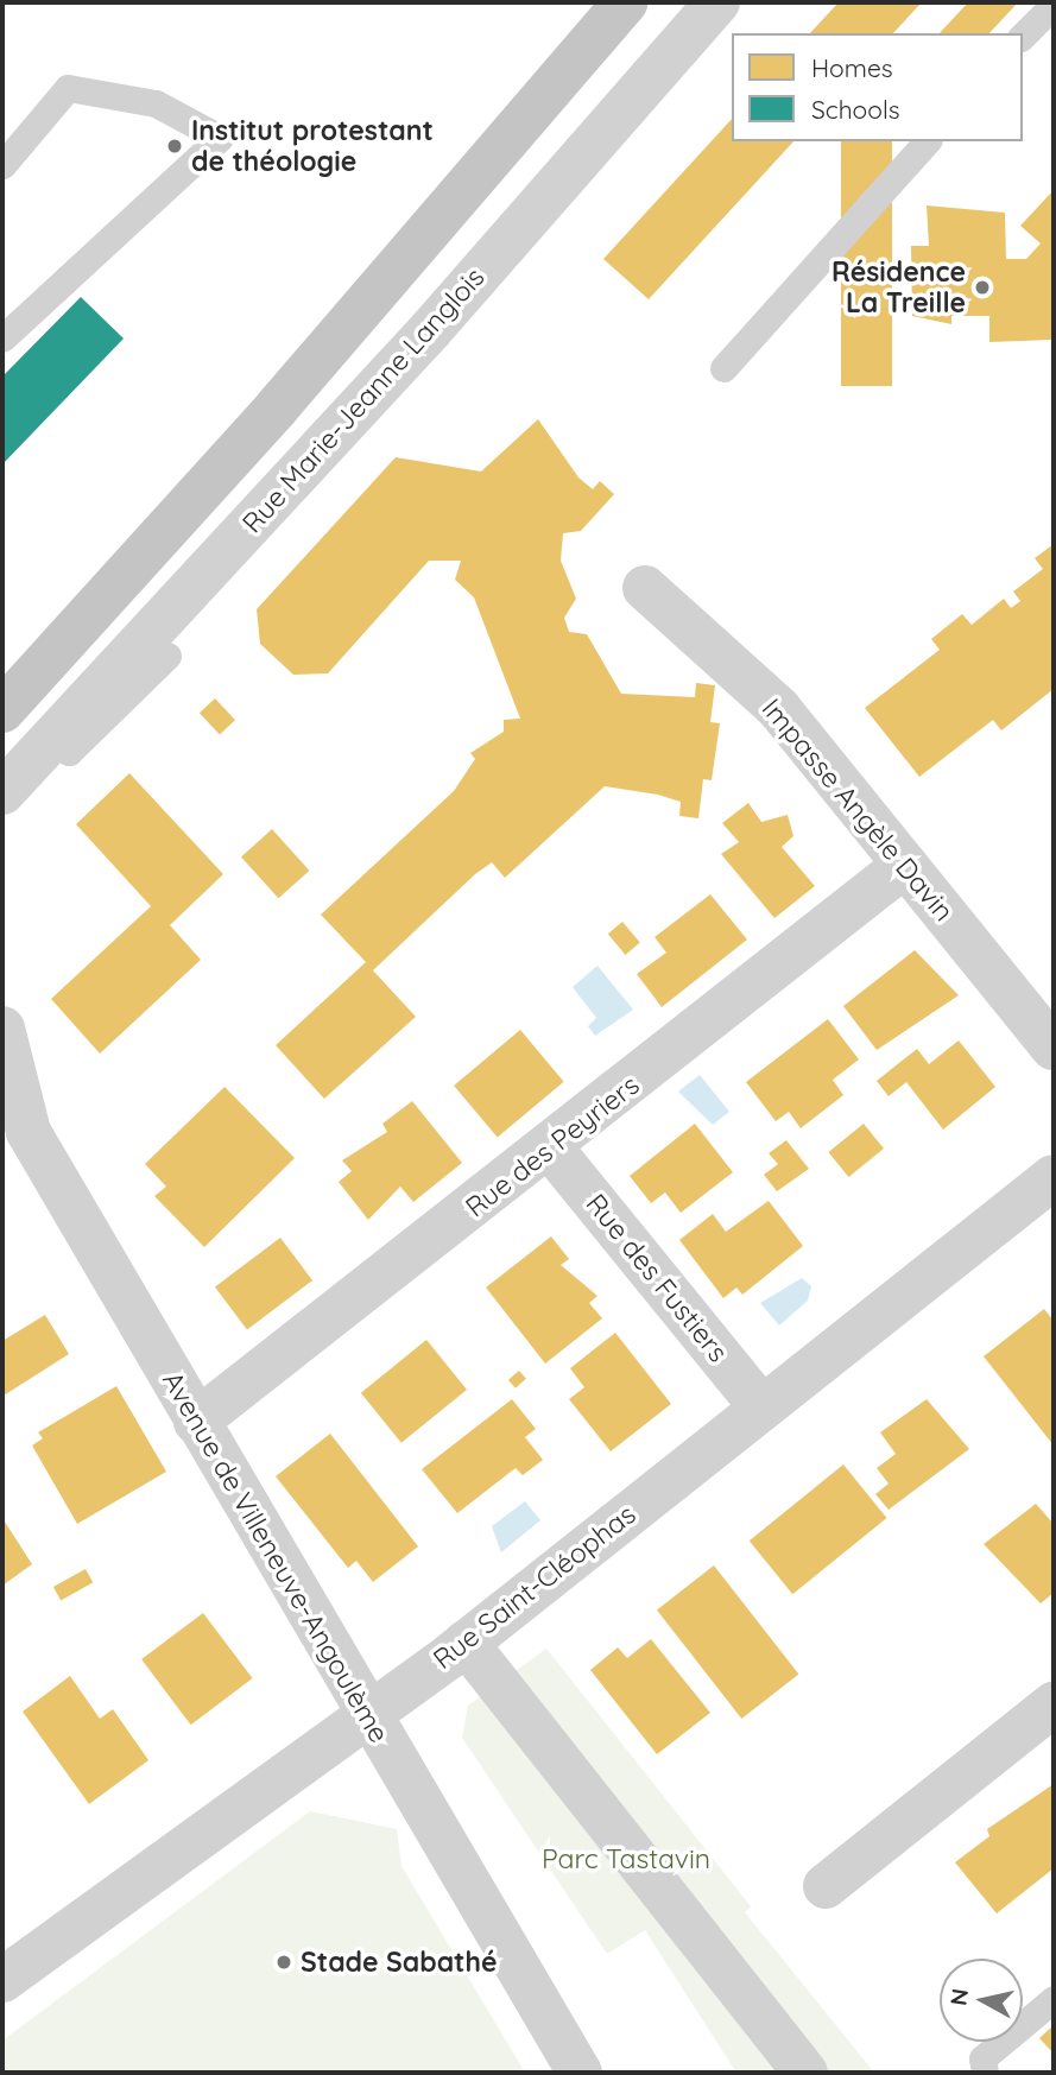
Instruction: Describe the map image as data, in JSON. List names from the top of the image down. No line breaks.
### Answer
{"streets":{"street":["Rue Marie-Jeanne Langlois","Impasse Angèle Davin","Rue des Peyriers","Rue des Fustiers","Avenue de Villeneuve-Angoulème","Rue Saint-Cléophas"]},"crossings":[["Impasse Angèle Davin","Rue des Peyriers"],["Rue des Peyriers","Rue des Fustiers"],["Rue des Peyriers","Avenue de Villeneuve-Angoulème"],["Rue des Fustiers","Rue Saint-Cléophas"],["Avenue de Villeneuve-Angoulème","Rue Saint-Cléophas"]],"parks":["Parc Tastavin"],"places":["Institut protestant de théologie","Résidence La Treille","Stade Sabathé"],"legend":["Homes","Schools"],"north":"left"}
